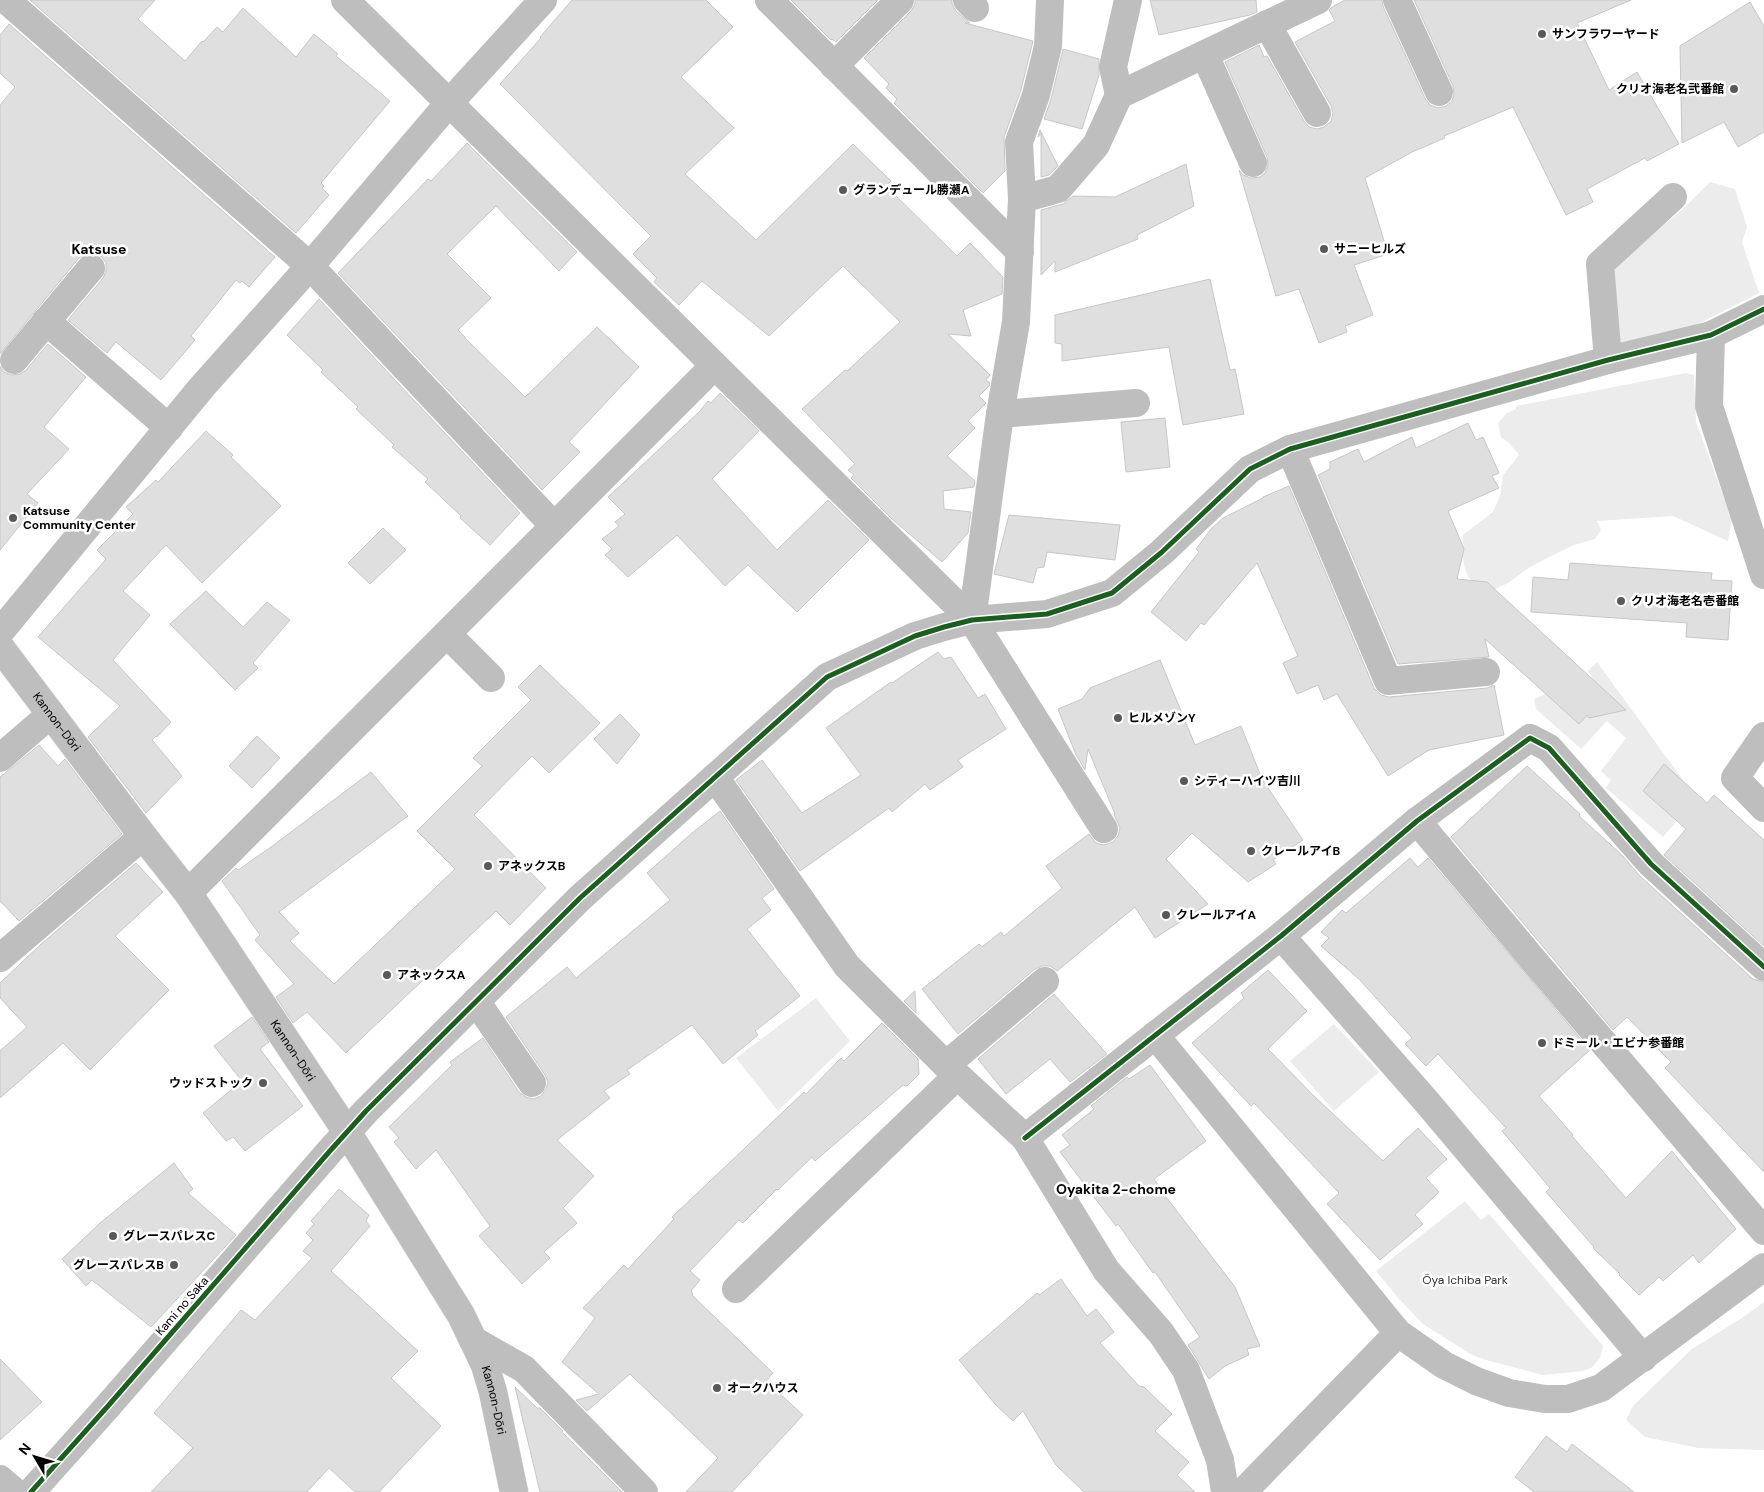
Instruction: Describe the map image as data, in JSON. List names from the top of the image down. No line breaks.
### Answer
{"streets":{"street":["Kannon-Dōri","Kami no Saka"]},"crossings":[["Kannon-Dōri","Kami no Saka"]],"districts":["Katsuse","Oyakita 2-chome"],"parks":["Ōya Ichiba Park"],"places":["サンフラワーヤード","クリオ海老名弐番館","グランデュール勝瀬A","サニーヒルズ","Katsuse Community Center","クリオ海老名壱番館","ヒルメゾンY","シティーハイツ吉川","クレールアイB","アネックスB","クレールアイA","アネックスA","ドミール・エビナ参番館","ウッドストック","グレースパレスC","グレースパレスB","オークハウス"],"north":"top left"}
